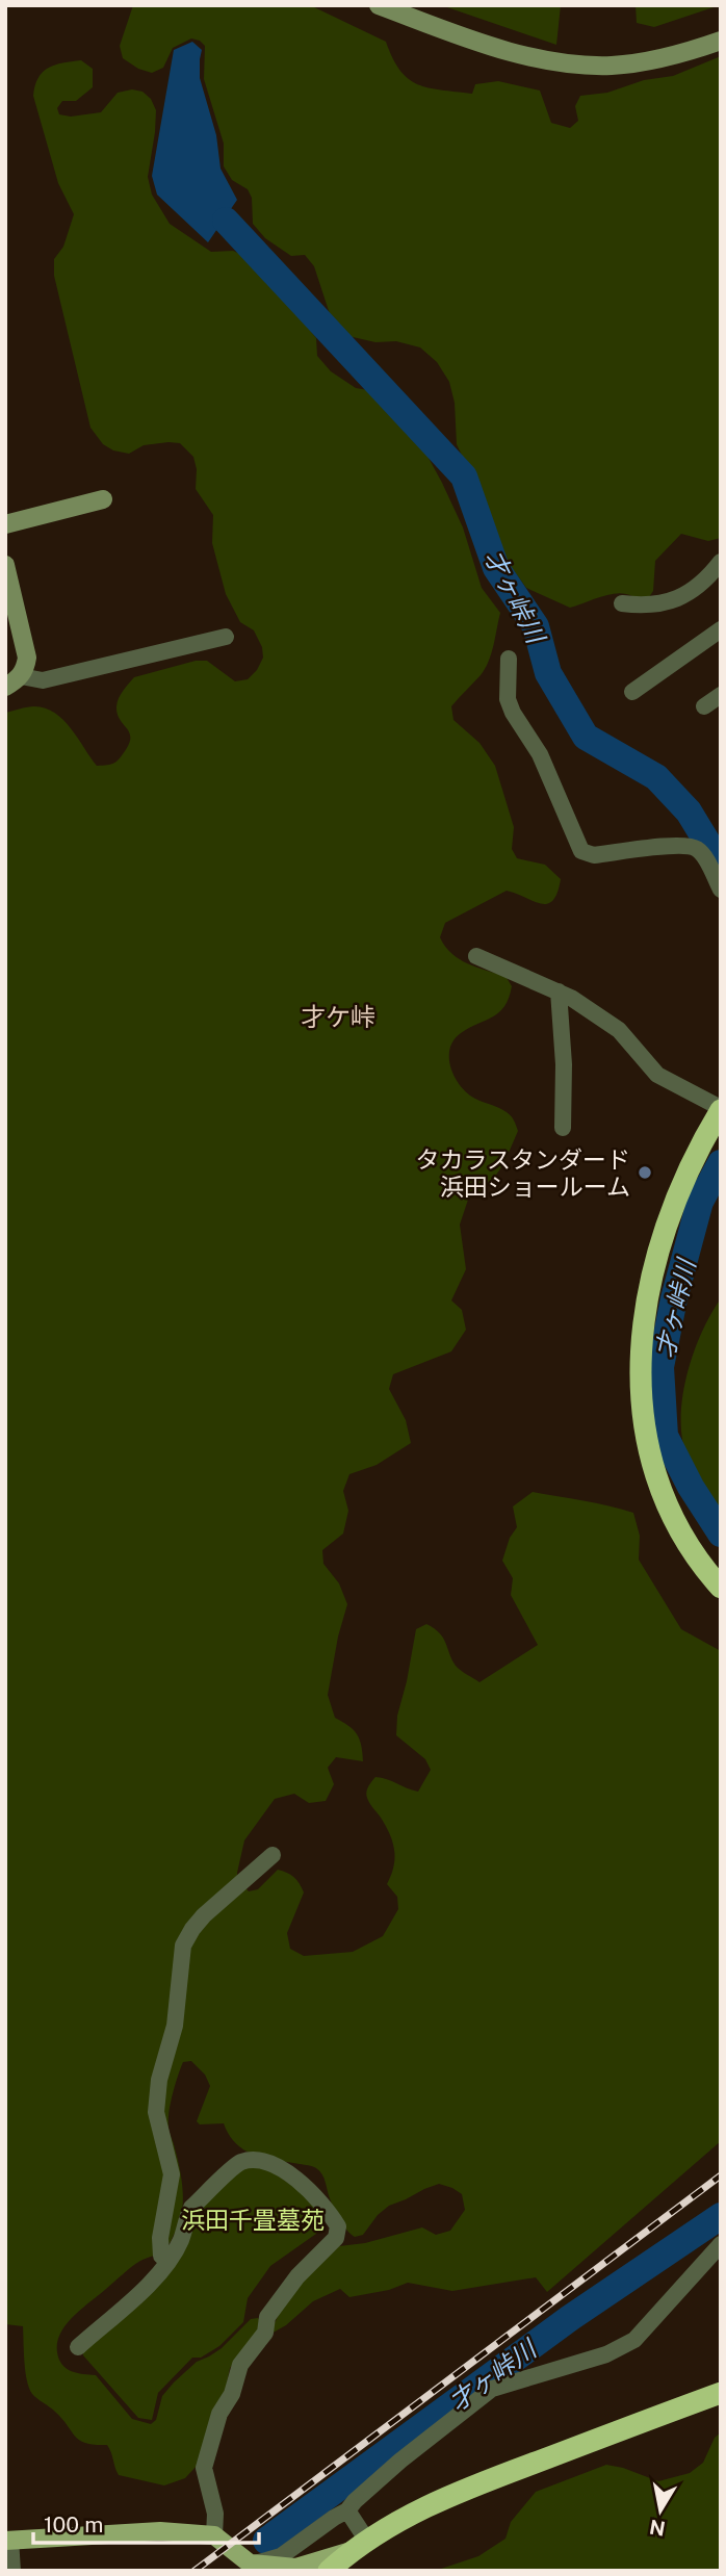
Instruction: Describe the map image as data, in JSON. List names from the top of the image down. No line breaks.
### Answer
{"districts":["才ケ峠"],"water":["才ヶ峠川"],"parks":["浜田千畳墓苑"],"places":["タカラスタンダード 浜田ショールーム"],"scale_bar":"100 m","north":"bottom"}
